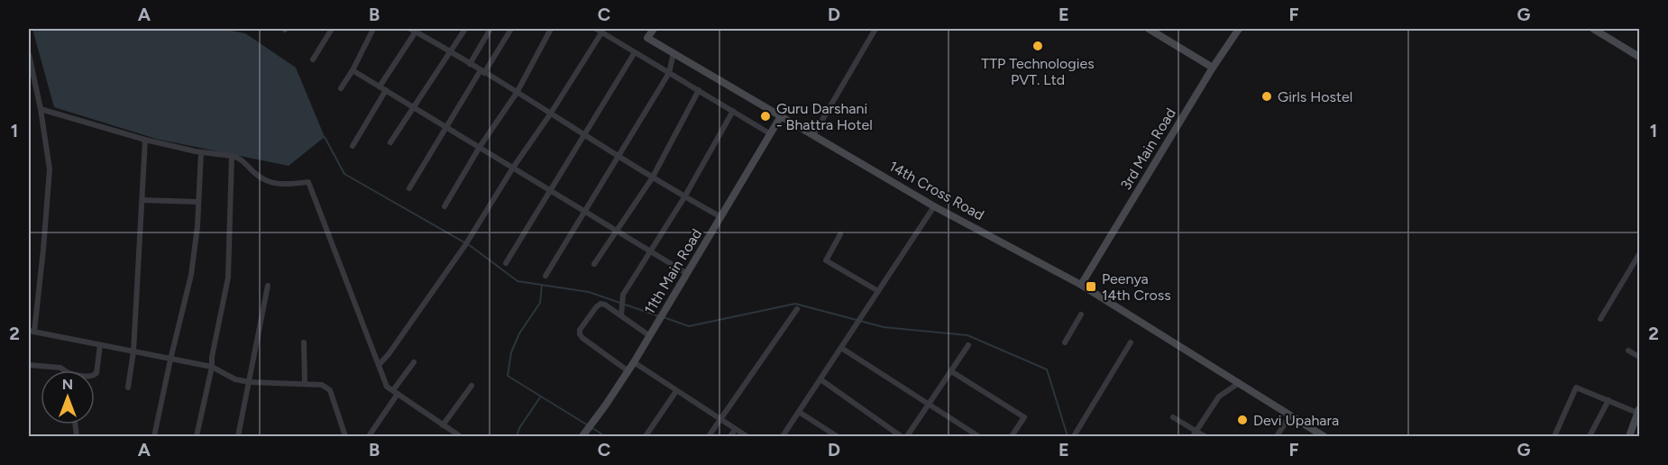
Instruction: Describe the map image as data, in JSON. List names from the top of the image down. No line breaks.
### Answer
{"streets":{"street":["3rd Main Road","14th Cross Road","11th Main Road"]},"crossings":[["3rd Main Road","14th Cross Road"],["14th Cross Road","11th Main Road"]],"places":{"other":["TTP Technologies PVT. Ltd","Girls Hostel","Guru Darshani - Bhattra Hotel","Devi Upahara"],"transit":["Peenya 14th Cross"]},"north":"top","grid":{"columns":["A","B","C","D","E","F","G"],"rows":["1","2"]}}
